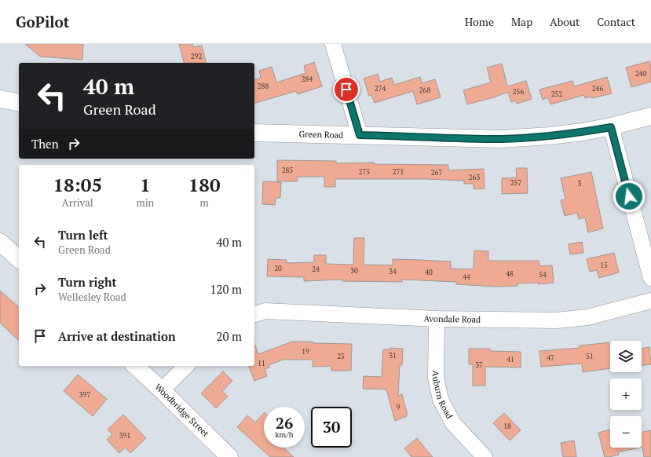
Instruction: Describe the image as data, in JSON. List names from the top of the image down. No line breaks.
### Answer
{"streets":{"street":["Green Road","Avondale Road","Auburn Road","Woodbridge Street"]},"crossings":[["Avondale Road","Auburn Road"]],"house_numbers":["292","240","284","288","274","246","268","256","252","285","275","271","267","263","257","3","15","20","24","30","34","40","48","54","44","19","31","25","51","47","41","11","37","397","9","18","391"],"page":{"header":"GoPilot","nav":["Home","Map","About","Contact"],"turn":["40 m","Green Road"],"then":"Then","eta":["18:05","Arrival","1","min","180","m"],"list":[{"name":"Turn left","note":"Green Road","value":"40 m"},{"name":"Turn right","note":"Wellesley Road","value":"120 m"},{"name":"Arrive at destination","value":"20 m"}],"map_buttons":["+","−"],"speed":"26 km/h","limit":"30"}}
